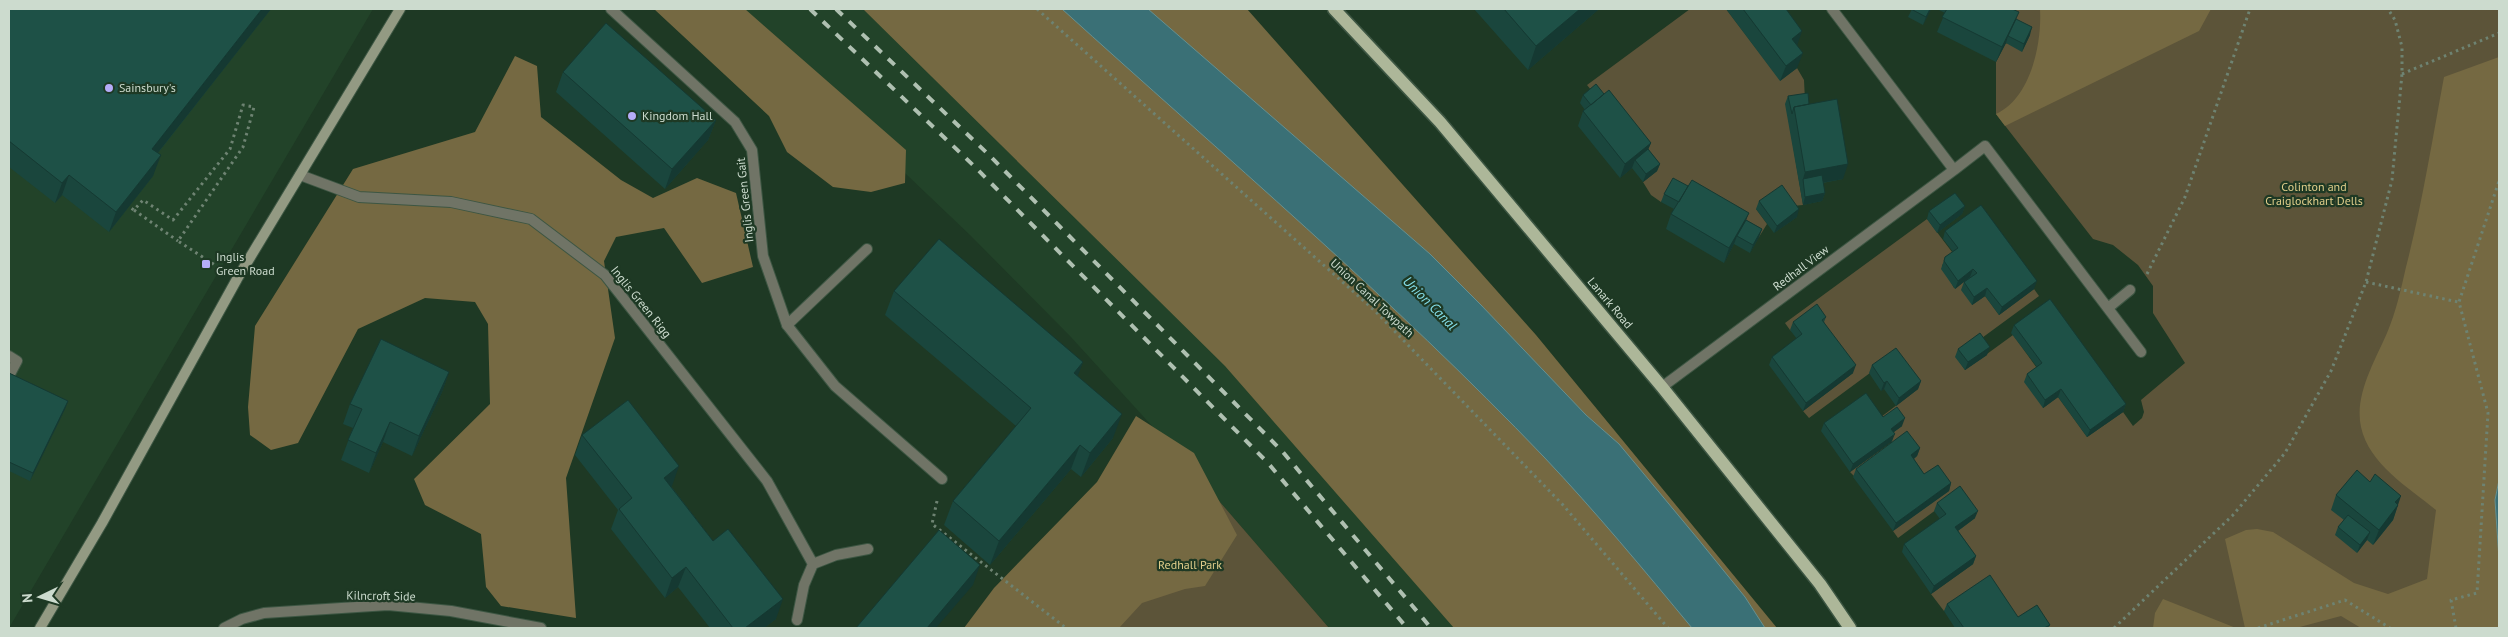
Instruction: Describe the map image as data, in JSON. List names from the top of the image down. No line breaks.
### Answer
{"streets":{"main road":["Lanark Road"],"street":["Inglis Green Gait","Redhall View","Inglis Green Rigg","Kilncroft Side"],"path":["Union Canal Towpath"]},"crossings":[["Redhall View","Lanark Road"]],"water":["Union Canal"],"parks":["Colinton and Craiglockhart Dells","Redhall Park"],"places":{"other":["Sainsbury's","Kingdom Hall"],"transit":["Inglis Green Road"]},"north":"left"}
